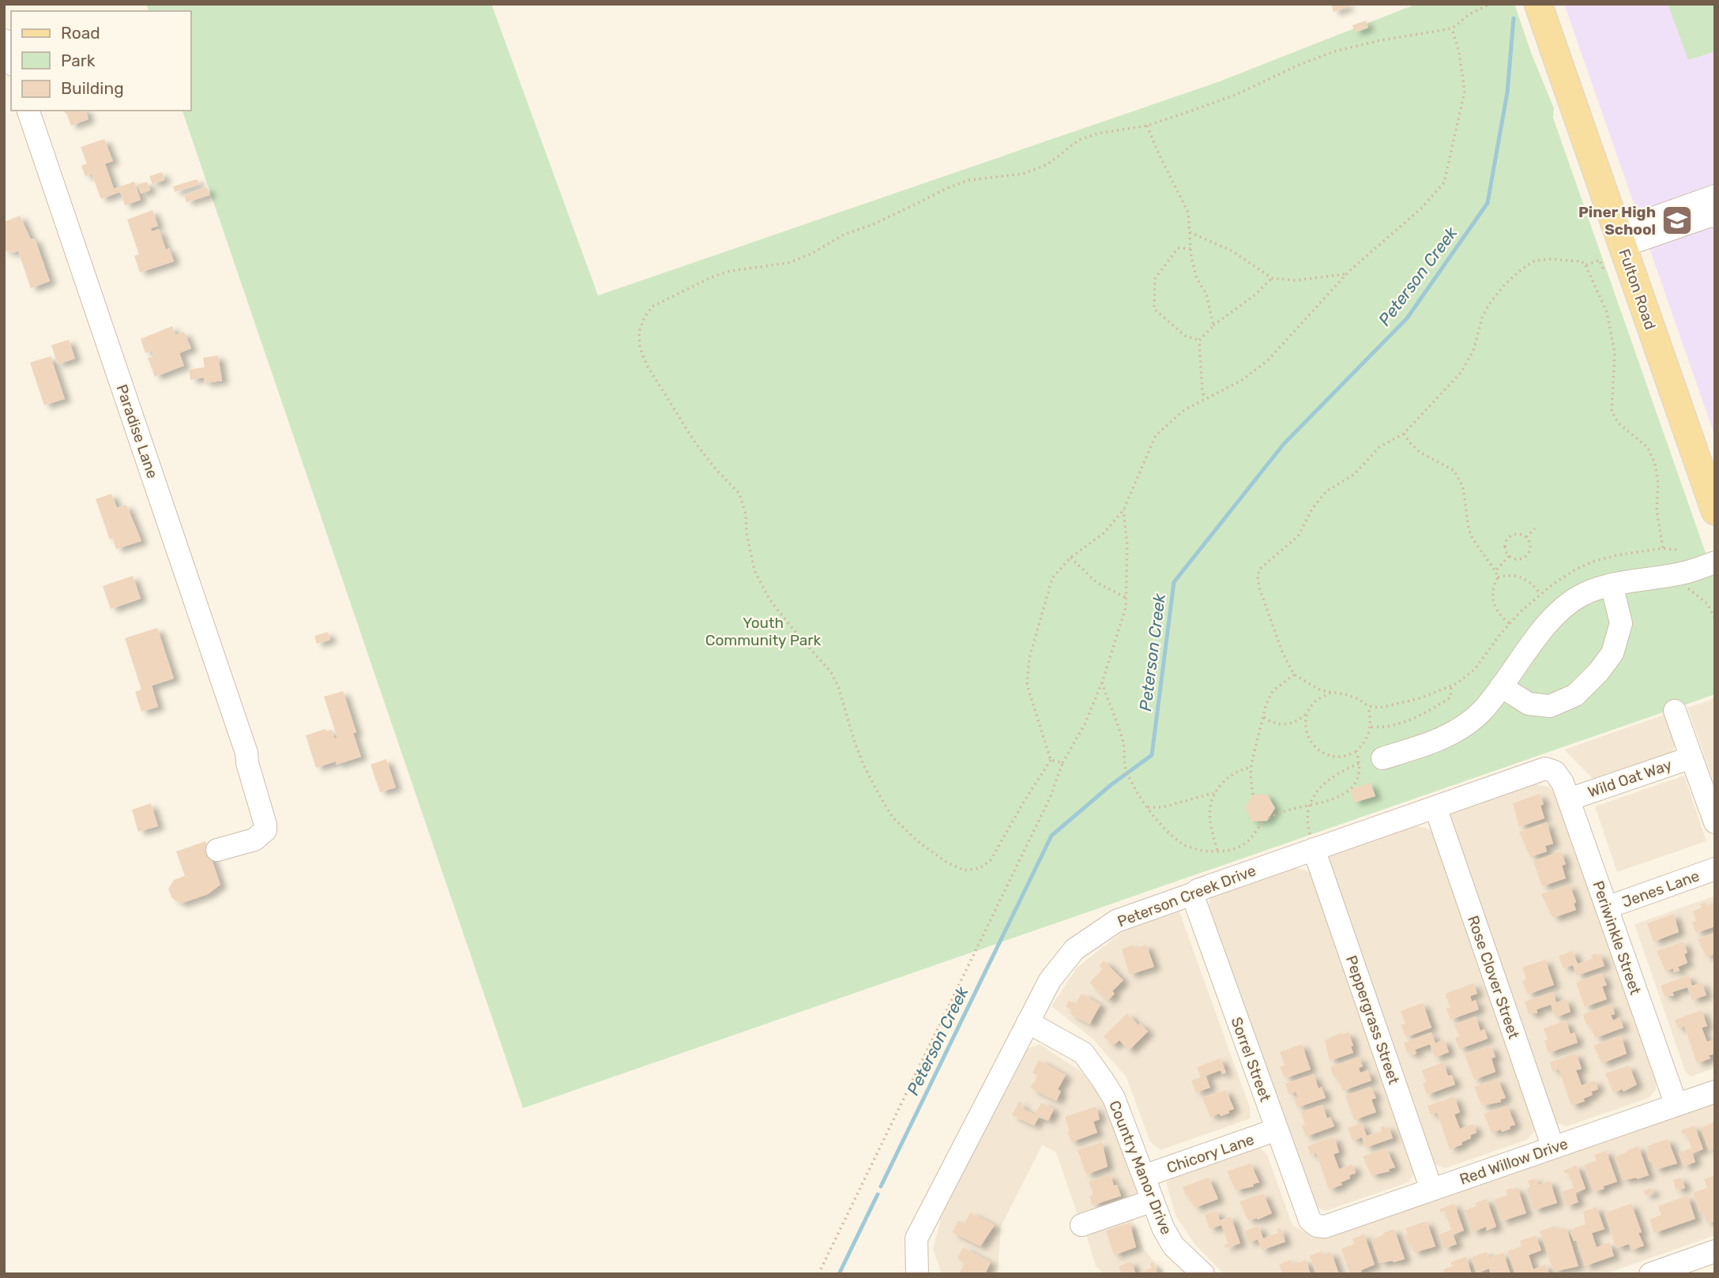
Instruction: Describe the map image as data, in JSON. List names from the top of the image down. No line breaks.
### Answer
{"streets":{"main road":["Fulton Road"],"street":["Paradise Lane","Wild Oat Way","Jenes Lane","Peterson Creek Drive","Periwinkle Street","Rose Clover Street","Peppergrass Street","Sorrel Street","Chicory Lane","Red Willow Drive","Country Manor Drive"]},"crossings":[["Wild Oat Way","Periwinkle Street"],["Jenes Lane","Periwinkle Street"],["Peterson Creek Drive","Periwinkle Street"],["Peterson Creek Drive","Rose Clover Street"],["Peterson Creek Drive","Peppergrass Street"],["Peterson Creek Drive","Sorrel Street"],["Peterson Creek Drive","Country Manor Drive"],["Periwinkle Street","Red Willow Drive"],["Rose Clover Street","Red Willow Drive"],["Peppergrass Street","Red Willow Drive"],["Sorrel Street","Chicory Lane"],["Sorrel Street","Red Willow Drive"],["Chicory Lane","Country Manor Drive"]],"water":["Peterson Creek"],"parks":["Youth Community Park"],"places":{"school or university":["Piner High School"]},"legend":["Road","Park","Building"]}
